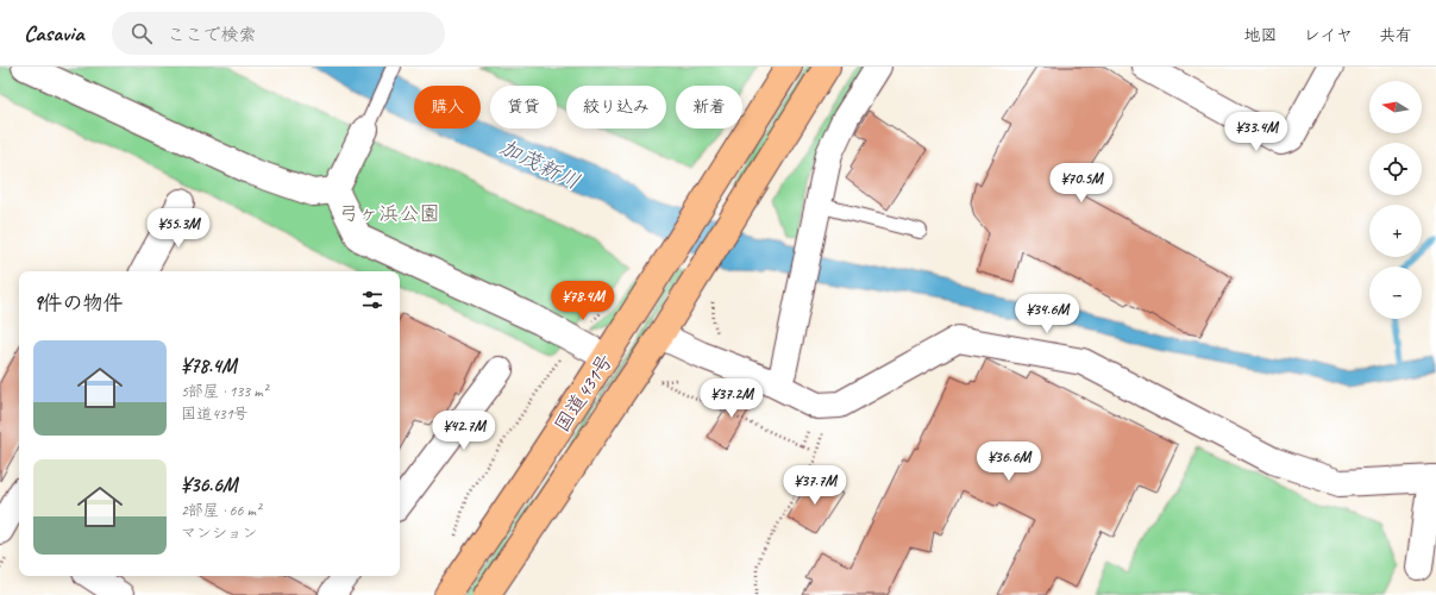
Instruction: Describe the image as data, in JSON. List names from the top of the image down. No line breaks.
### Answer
{"streets":{"highway":["国道431号"]},"water":["加茂新川"],"parks":["弓ヶ浜公園"],"north":"left","page":{"header":"Casavia","search":"ここで検索","nav":["地図","レイヤ","共有"],"map_buttons":["+","−"],"chip":["購入","賃貸","絞り込み","新着"],"price":["¥33.4M","¥70.5M","¥55.3M","¥78.4M","¥34.6M","¥37.2M","¥42.7M","¥36.6M","¥37.7M"],"heading":"9件の物件","list":[{"name":"¥78.4M","note":"5部屋 · 133 m² · 国道431号"},{"name":"¥36.6M","note":"2部屋 · 66 m² · マンション"}]}}
